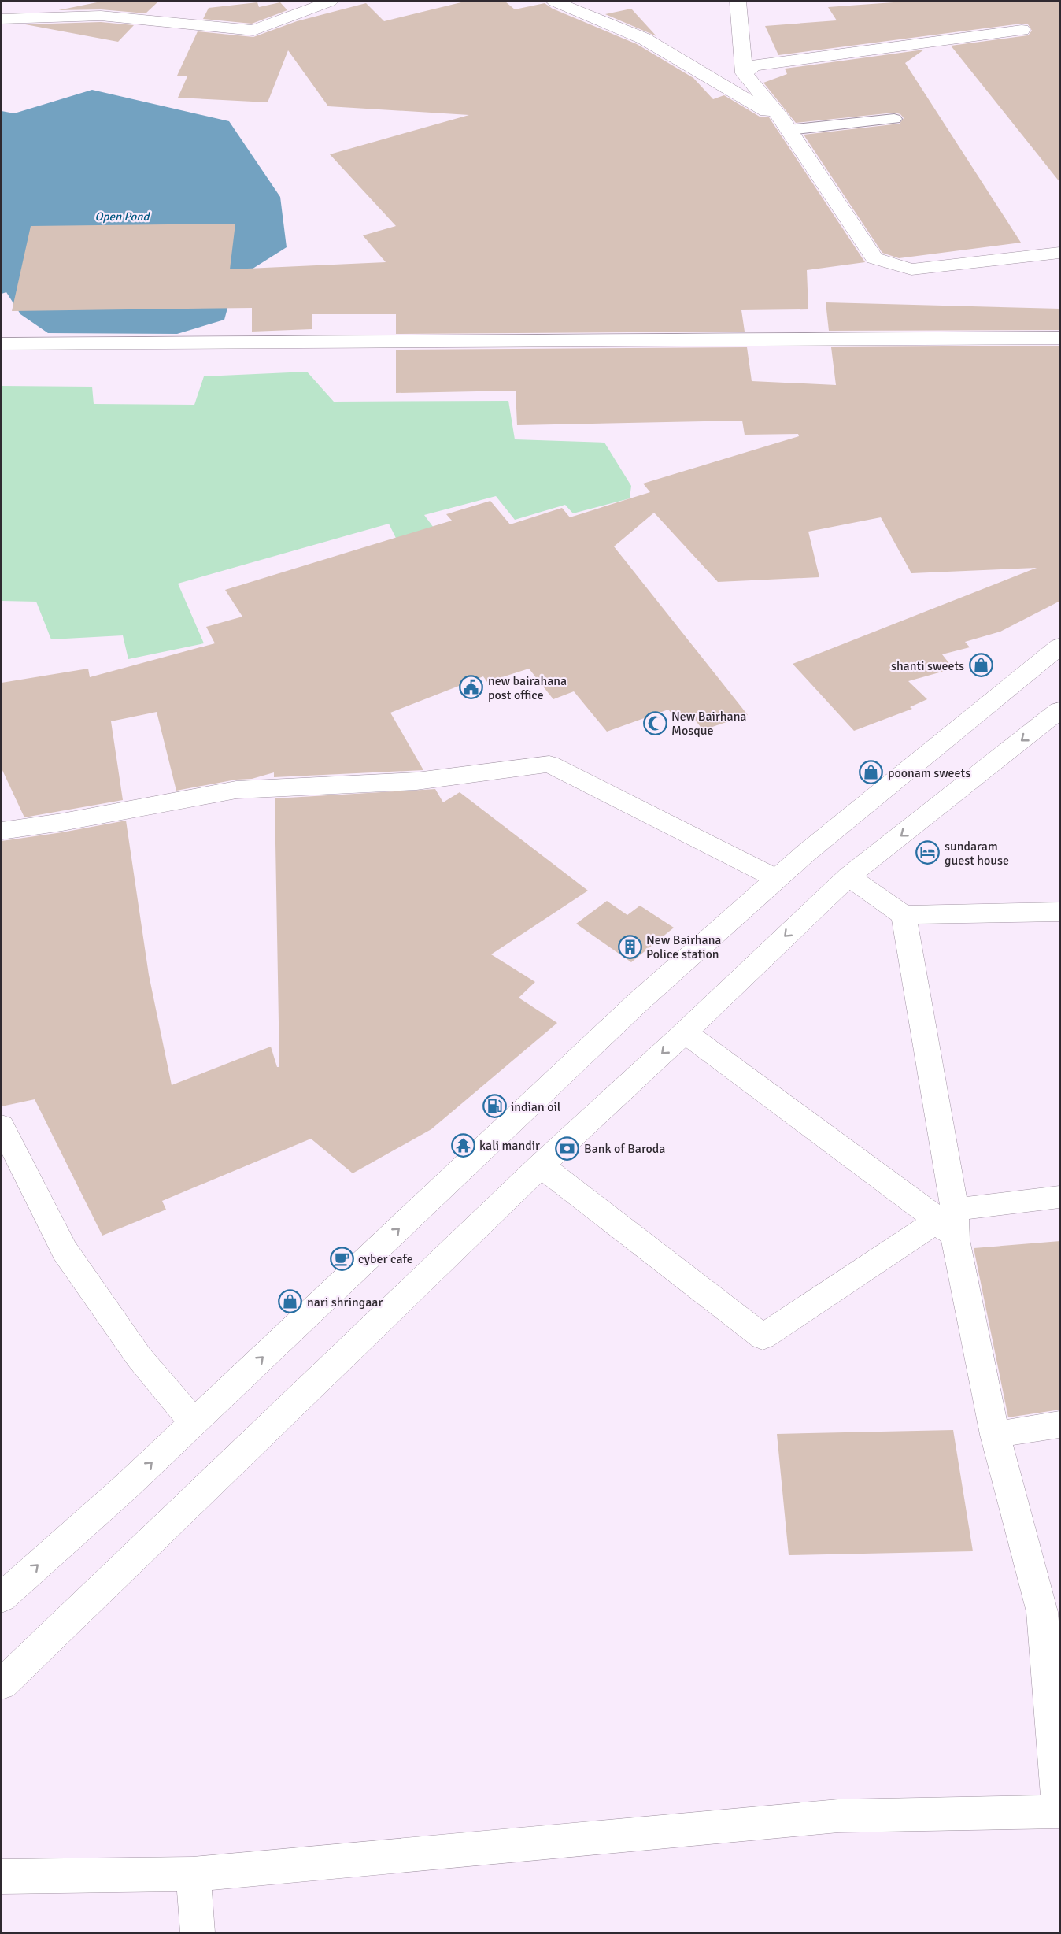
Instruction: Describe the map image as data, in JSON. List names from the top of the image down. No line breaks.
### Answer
{"water":["Open Pond"],"places":{"shop":["shanti sweets","poonam sweets","nari shringaar"],"public building":["new bairahana post office"],"mosque":["New Bairhana Mosque"],"hotel":["sundaram guest house"],"building":["New Bairhana Police station"],"fuel station":["indian oil"],"temple":["kali mandir"],"bank":["Bank of Baroda"],"cafe":["cyber cafe"]}}
